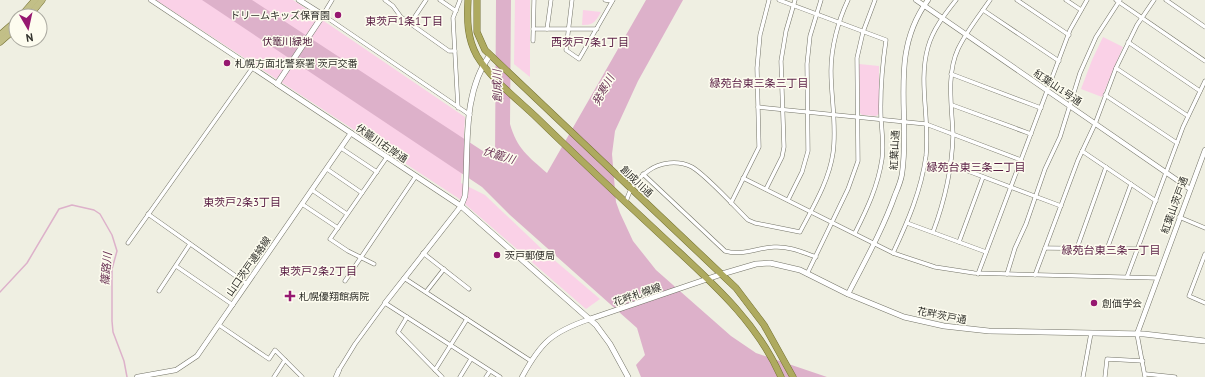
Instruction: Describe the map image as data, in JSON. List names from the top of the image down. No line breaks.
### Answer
{"streets":{"highway":["創成川通"],"main road":["伏籠川右岸通","花畔札幌線","花畔茨戸通"],"street":["紅葉山1号通","紅葉山通","紅葉山茨戸通","山口茨戸連絡線"]},"crossings":[["紅葉山1号通","紅葉山通"],["紅葉山1号通","紅葉山茨戸通"],["伏籠川右岸通","山口茨戸連絡線"],["伏籠川右岸通","花畔札幌線"],["紅葉山通","花畔茨戸通"],["創成川通","花畔茨戸通"],["紅葉山茨戸通","花畔茨戸通"],["花畔札幌線","花畔茨戸通"]],"districts":["東茨戸1条1丁目","西茨戸7条1丁目","緑苑台東三条三丁目","緑苑台東三条二丁目","東茨戸2条3丁目","緑苑台東三条一丁目","東茨戸2条2丁目"],"water":["創成川","発寒川","伏籠川","篠路川"],"parks":["伏篭川緑地"],"places":{"other":["ドリームキッズ保育園","札幌方面北警察署 茨戸交番","茨戸郵便局","創価学会"],"health":["札幌優翔館病院"]},"north":"bottom"}
